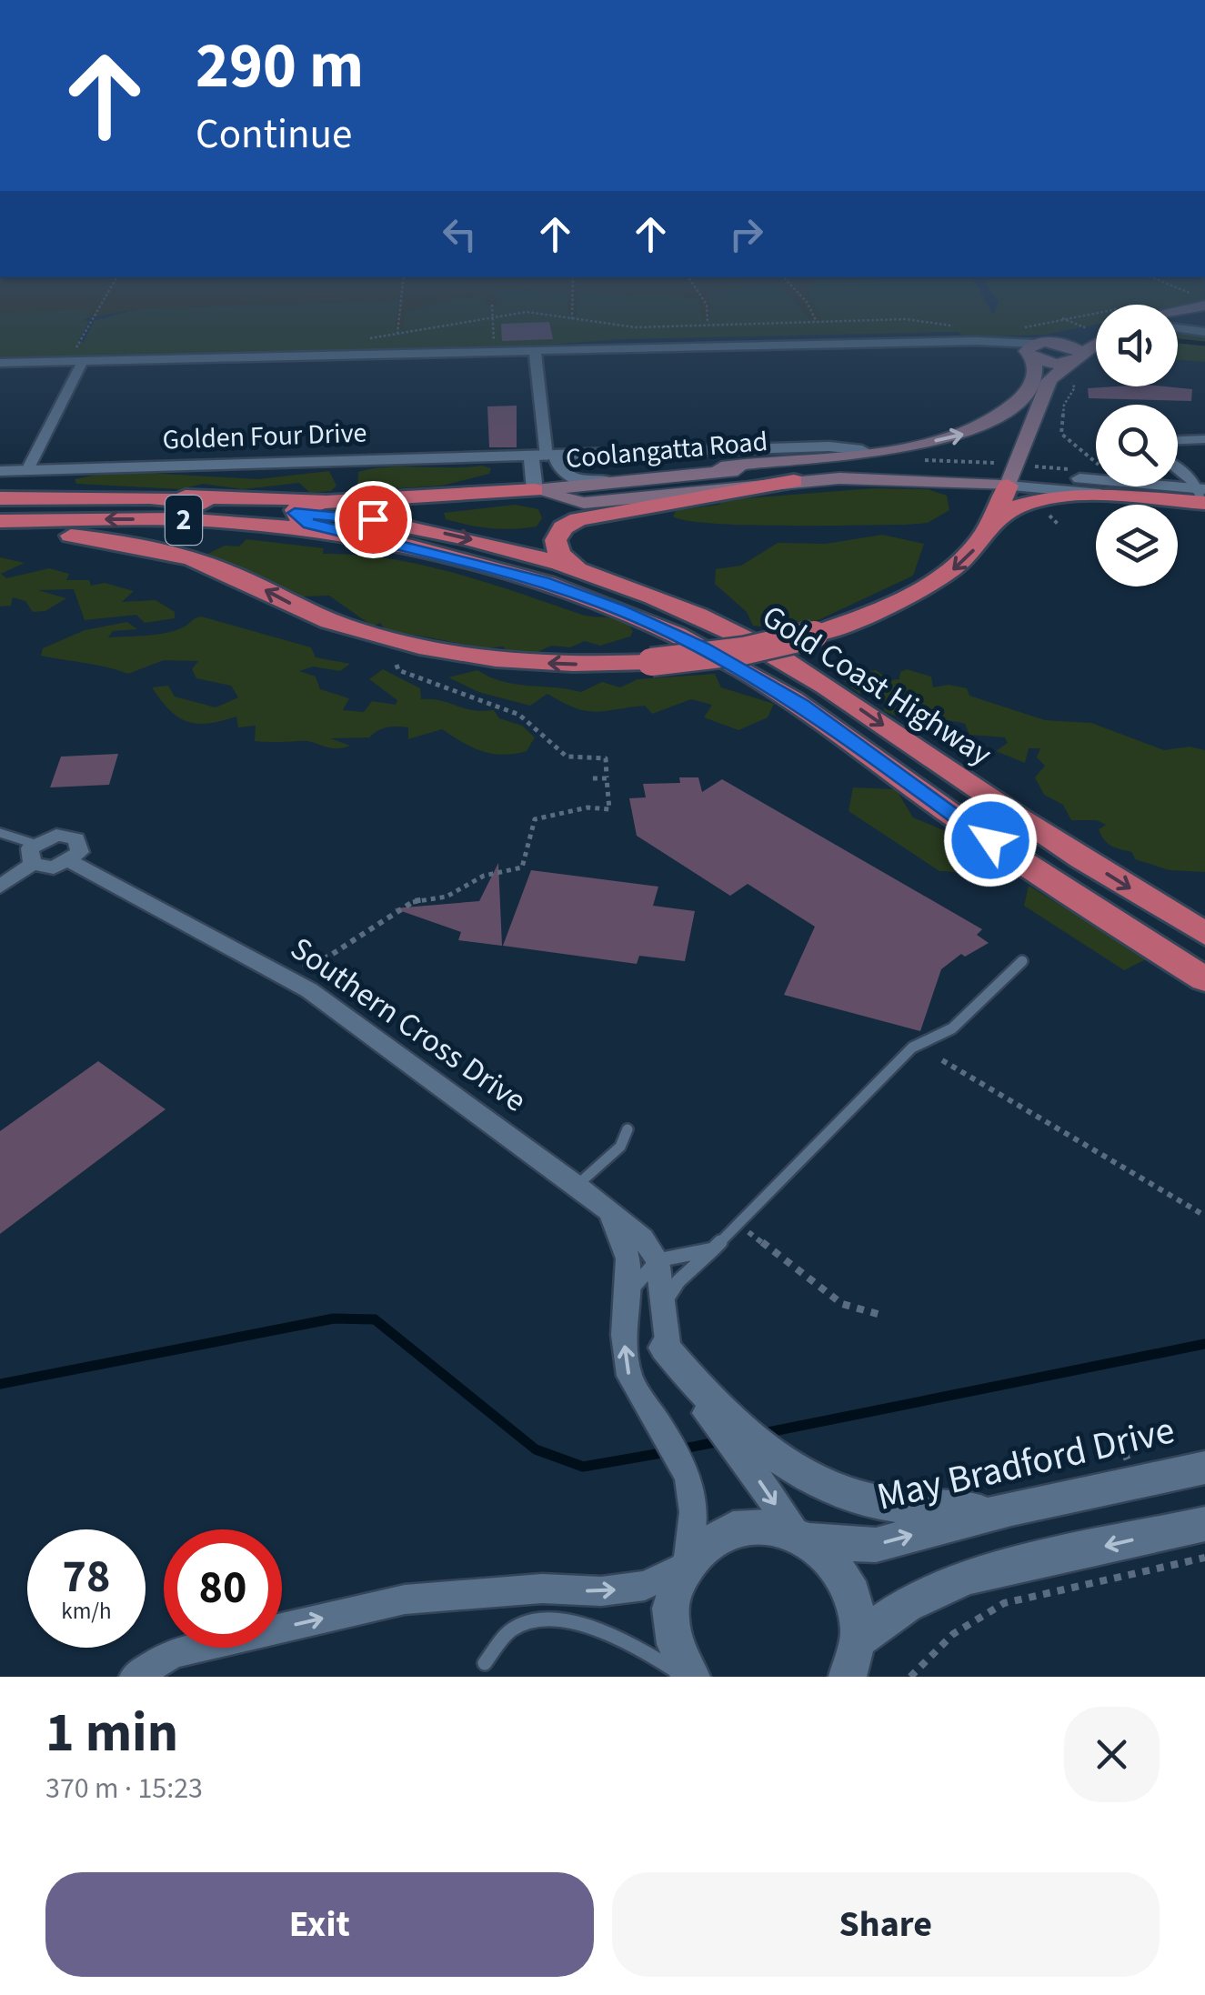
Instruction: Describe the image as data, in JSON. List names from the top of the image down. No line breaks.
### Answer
{"streets":{"highway":["2","Gold Coast Highway"],"main road":["Coolangatta Road"],"street":["Golden Four Drive","Southern Cross Drive","May Bradford Drive"]},"crossings":[["Southern Cross Drive","May Bradford Drive"]],"page":{"turn":["290 m","Continue"],"speed":"78 km/h","limit":"80","heading":["1 min","370 m · 15:23"],"buttons":["Exit","Share"]}}
